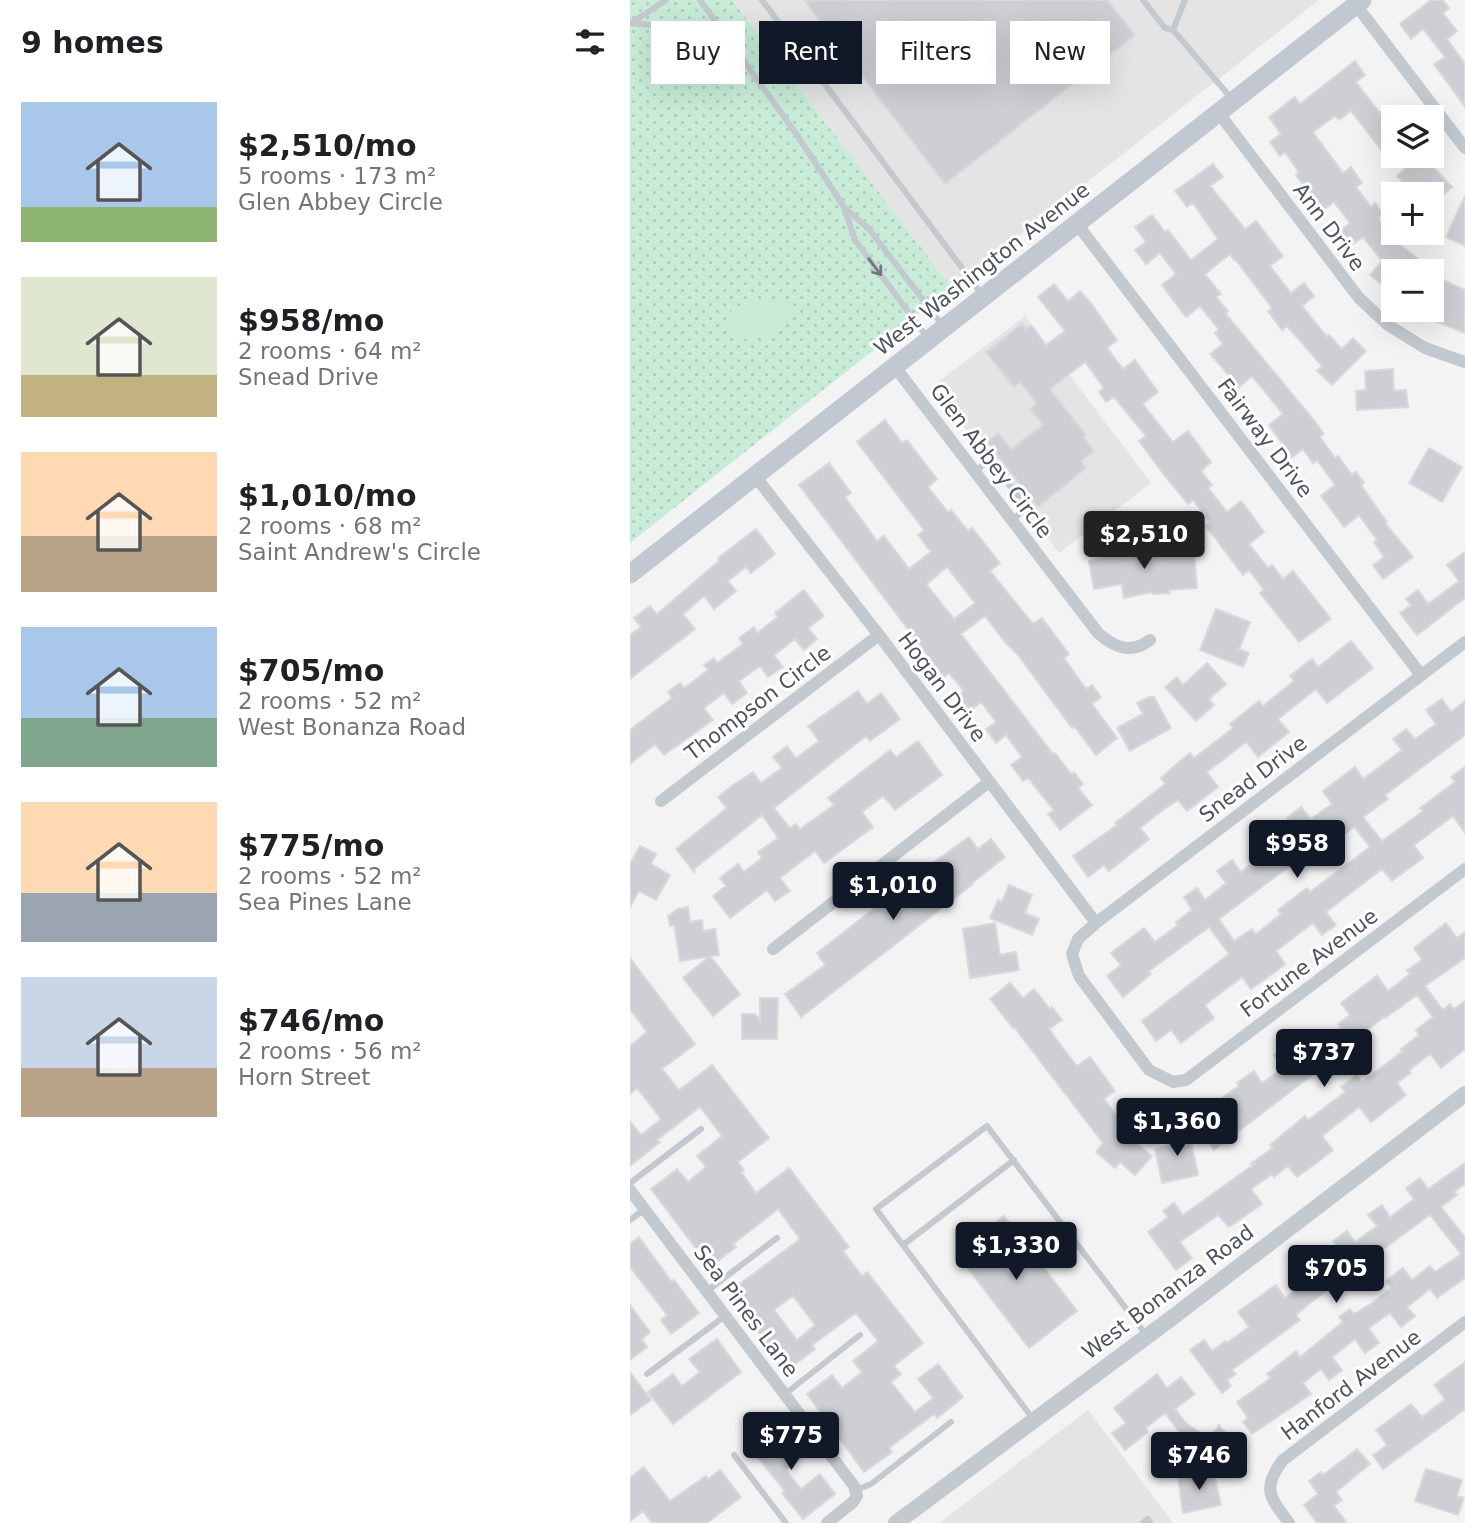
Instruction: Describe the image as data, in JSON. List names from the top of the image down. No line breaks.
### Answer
{"streets":{"main road":["West Washington Avenue"],"street":["Ann Drive","Fairway Drive","Glen Abbey Circle","Hogan Drive","Thompson Circle","Snead Drive","Fortune Avenue","West Bonanza Road","Sea Pines Lane","Hanford Avenue"]},"crossings":[["Ann Drive","West Washington Avenue"],["West Washington Avenue","Fairway Drive"],["West Washington Avenue","Glen Abbey Circle"],["West Washington Avenue","Hogan Drive"],["Fairway Drive","Snead Drive"],["Hogan Drive","Thompson Circle"],["Hogan Drive","Snead Drive"],["Snead Drive","Fortune Avenue"]],"page":{"heading":"9 homes","chip":["Buy","Rent","Filters","New"],"list":[{"name":"$2,510/mo","note":"5 rooms · 173 m² · Glen Abbey Circle"},{"name":"$958/mo","note":"2 rooms · 64 m² · Snead Drive"},{"name":"$1,010/mo","note":"2 rooms · 68 m² · Saint Andrew's Circle"},{"name":"$705/mo","note":"2 rooms · 52 m² · West Bonanza Road"},{"name":"$775/mo","note":"2 rooms · 52 m² · Sea Pines Lane"},{"name":"$746/mo","note":"2 rooms · 56 m² · Horn Street"}],"map_buttons":["+","−"],"price":["$2,510","$958","$1,010","$737","$1,360","$1,330","$705","$775","$746"]}}
